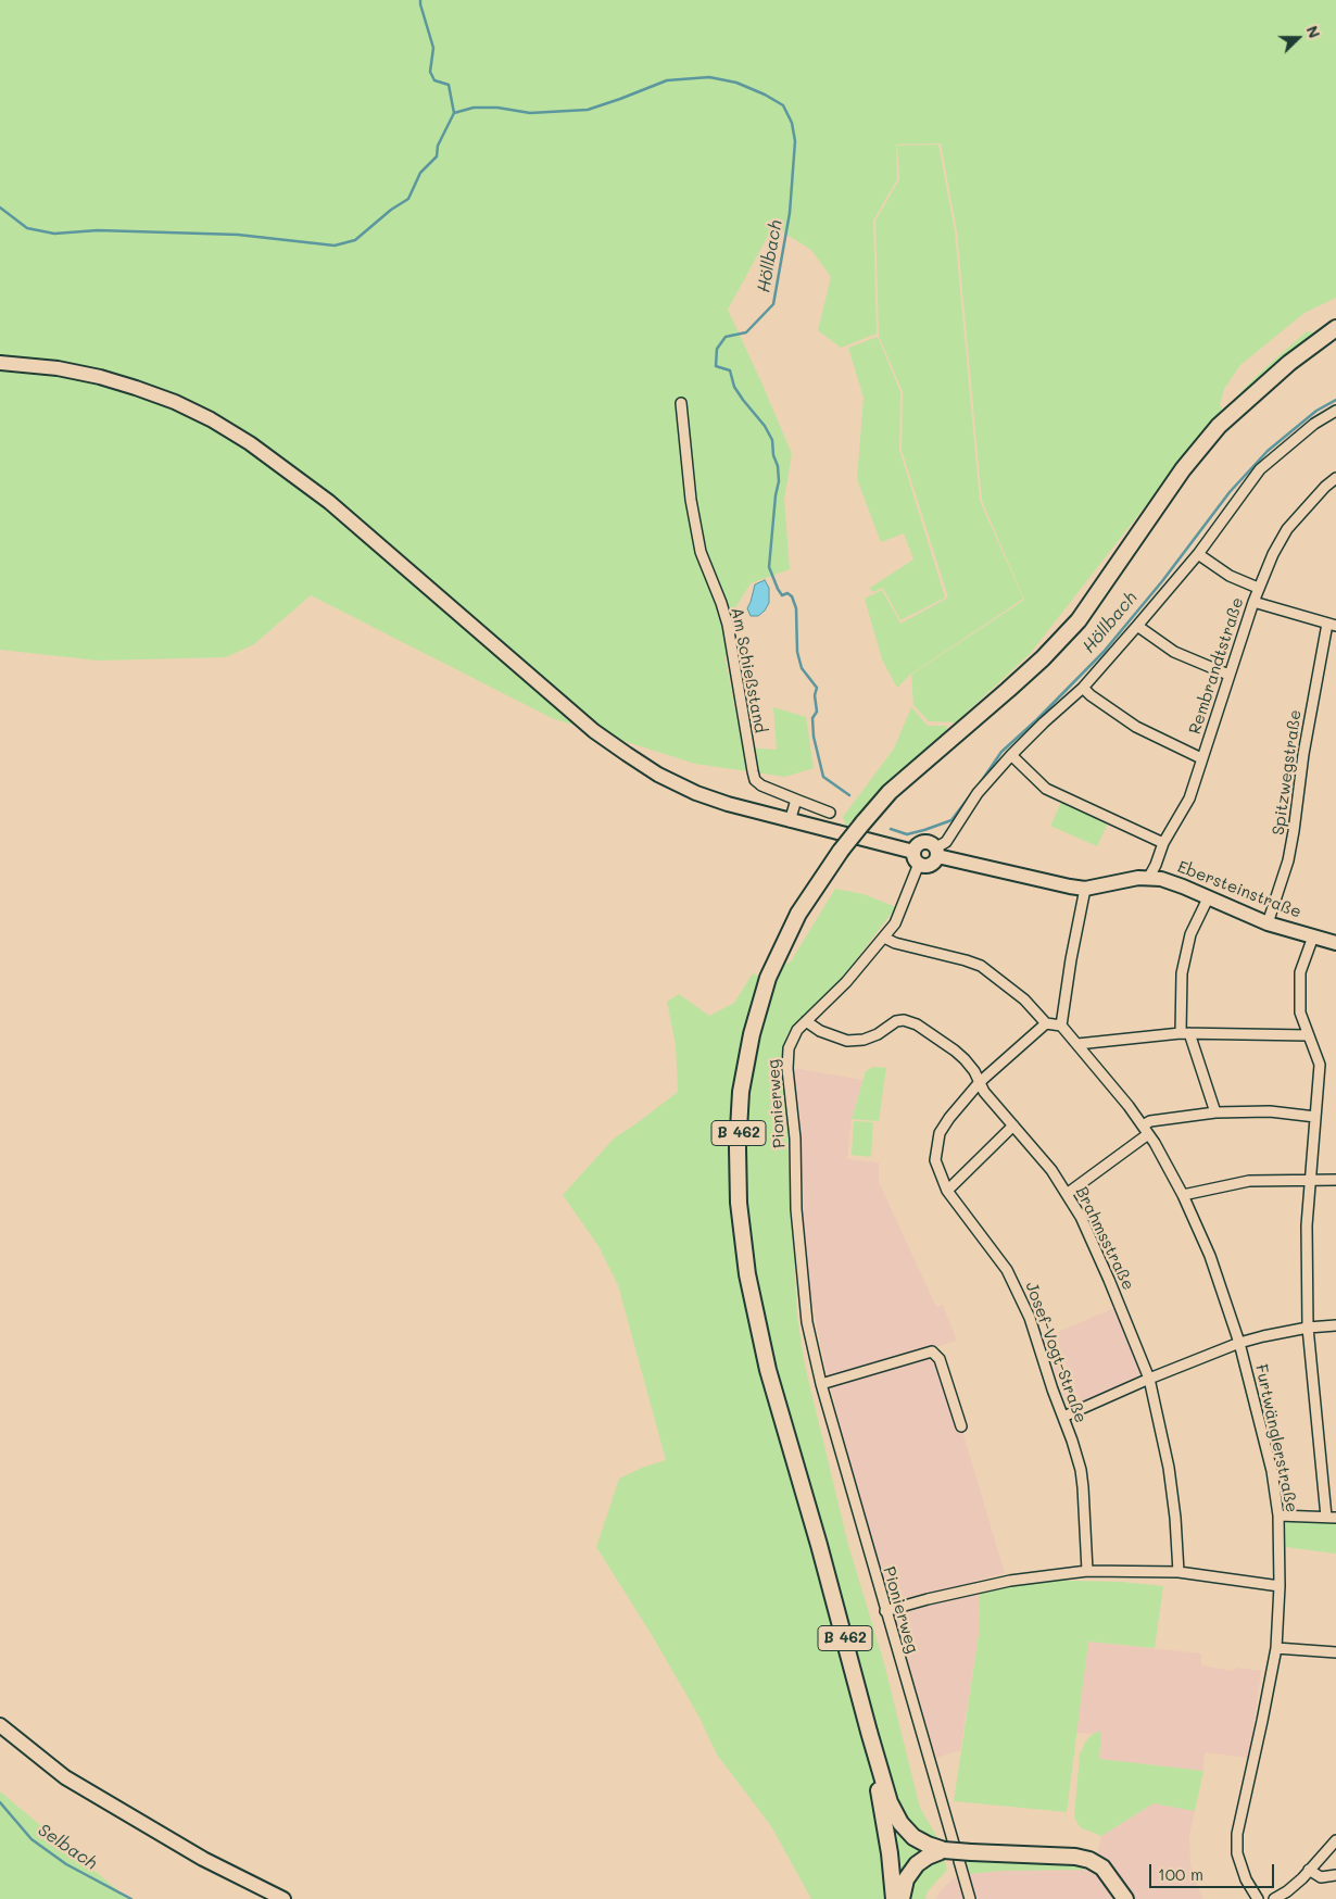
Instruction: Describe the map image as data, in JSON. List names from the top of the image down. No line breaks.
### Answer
{"streets":{"main road":["B 462"],"street":["Rembrandtstraße","Am Schießstand","Spitzwegstraße","Ebersteinstraße","Pionierweg","Brahmsstraße","Josef-Vogt-Straße","Furtwänglerstraße"]},"crossings":[["Rembrandtstraße","Ebersteinstraße"],["Spitzwegstraße","Ebersteinstraße"],["Ebersteinstraße","Pionierweg"],["Pionierweg","Brahmsstraße"],["Brahmsstraße","Josef-Vogt-Straße"]],"water":["Höllbach","Selbach"],"scale_bar":"100 m","north":"right"}
